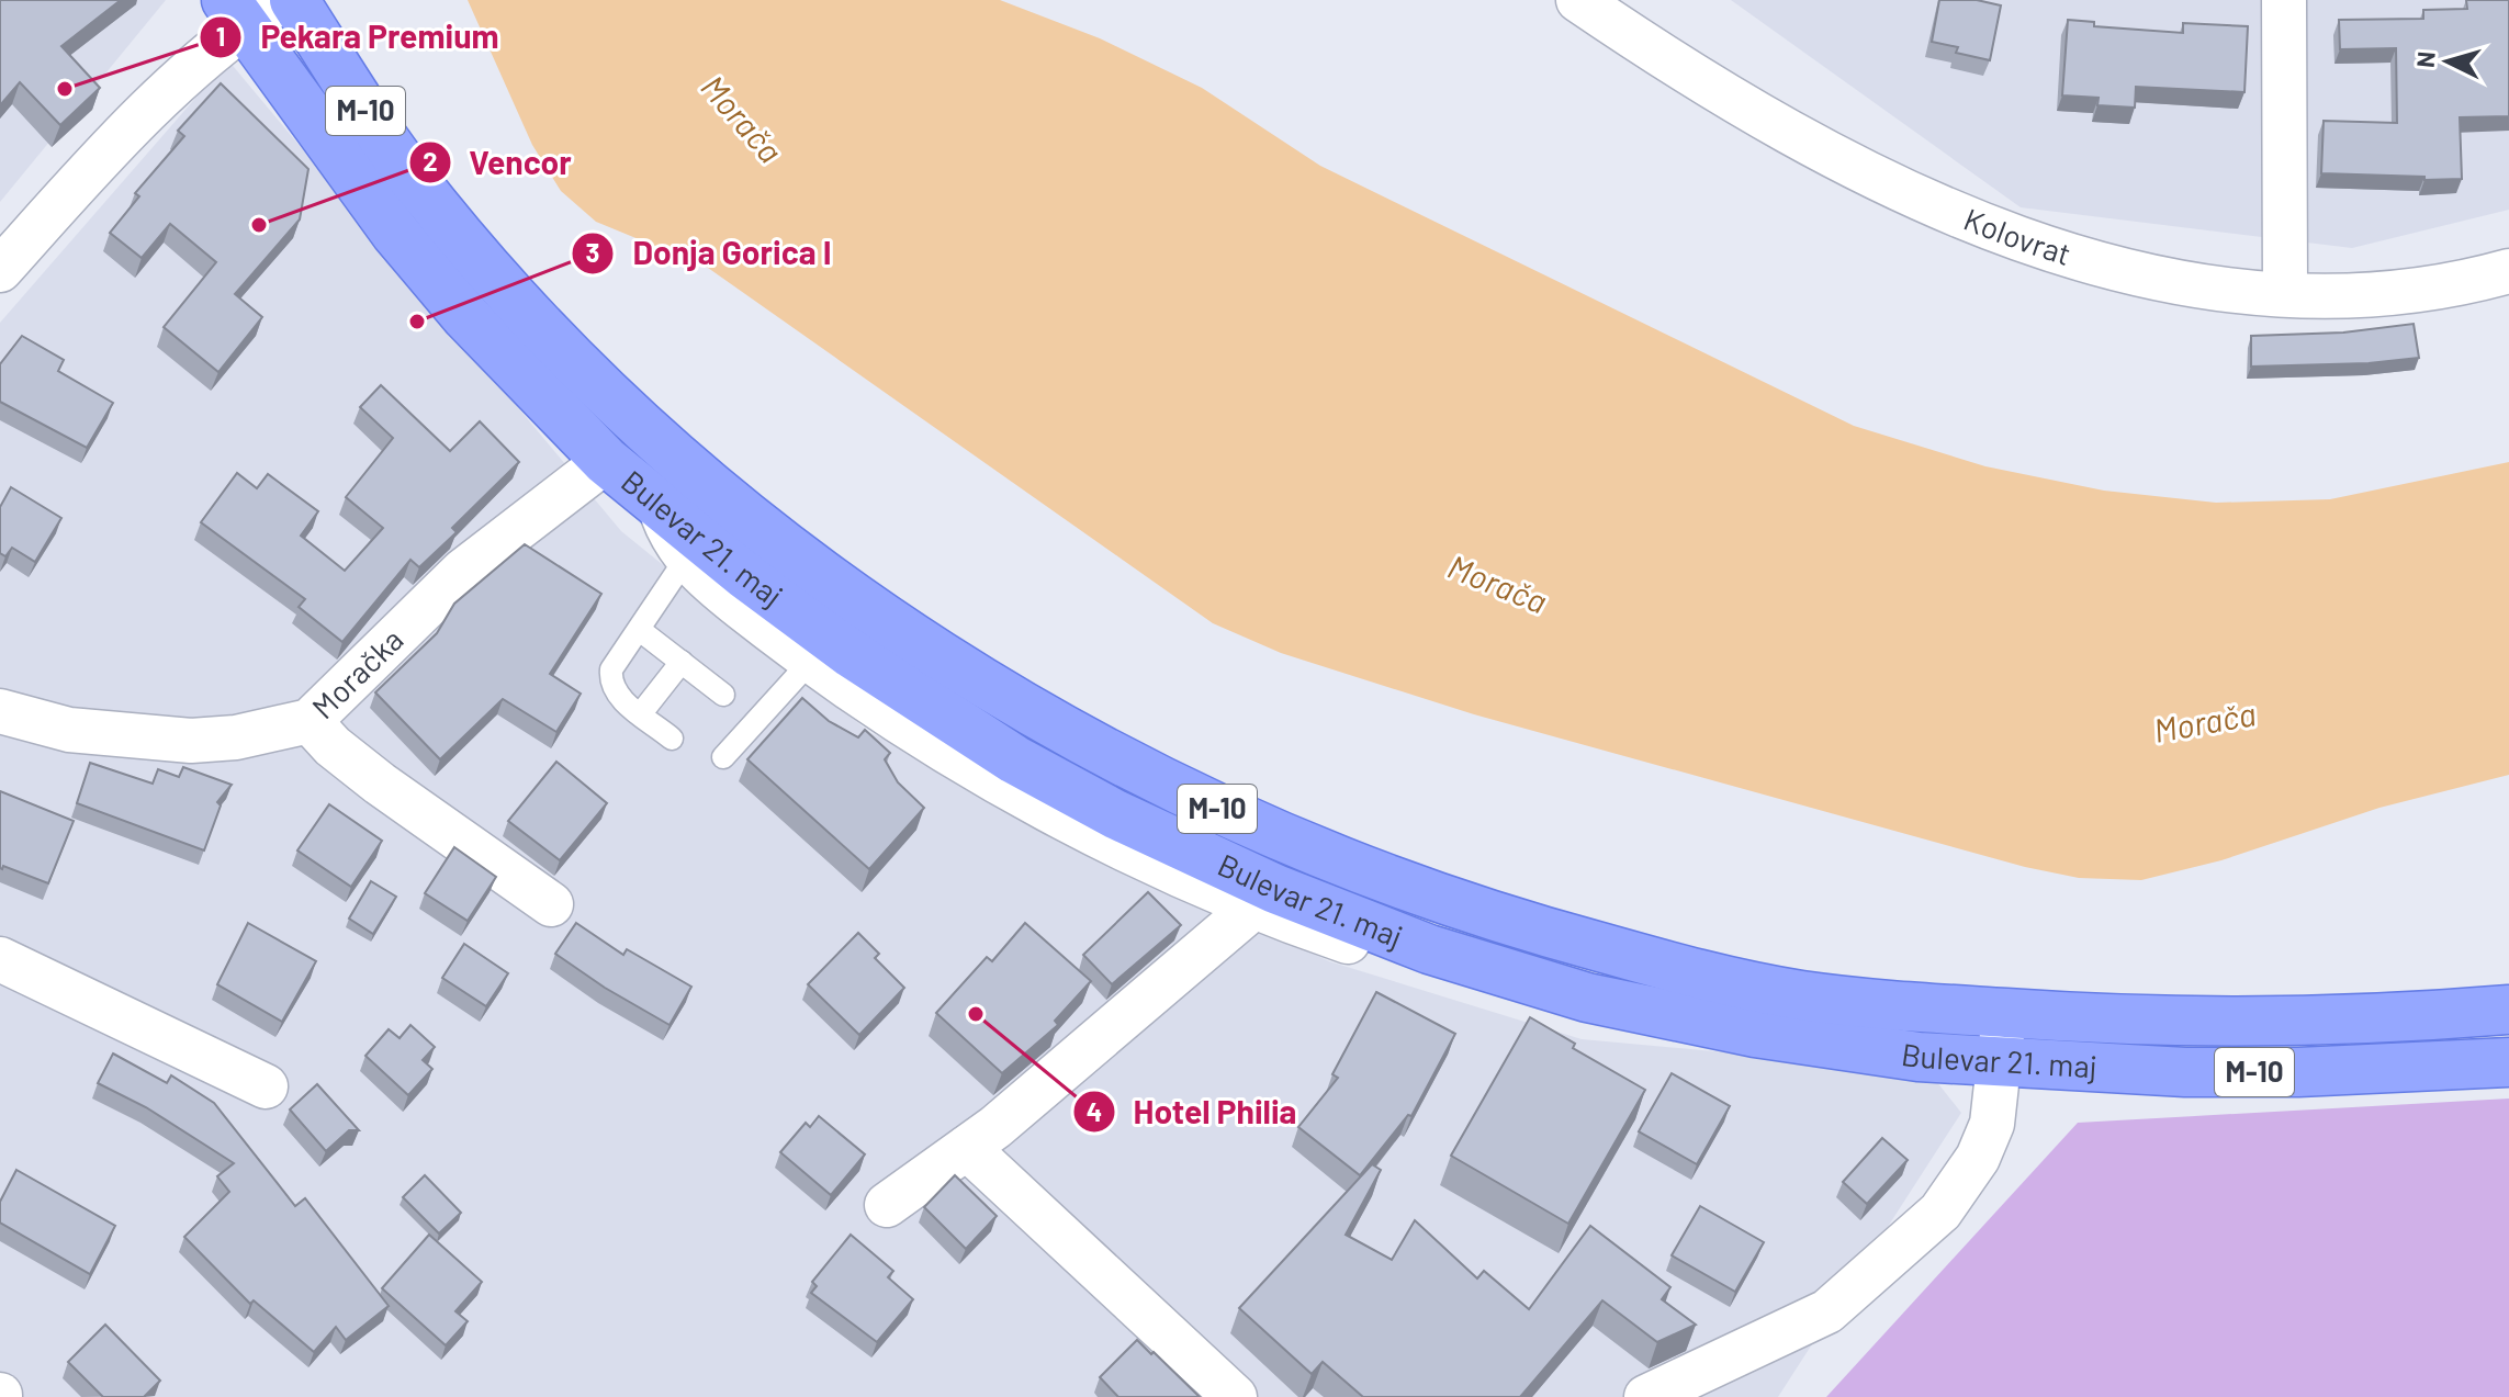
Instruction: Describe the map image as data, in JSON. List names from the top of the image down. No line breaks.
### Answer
{"streets":{"main road":["M-10","Bulevar 21. maj"],"street":["Kolovrat","Moračka"]},"crossings":[["Bulevar 21. maj","Moračka"]],"water":["Morača"],"places":["Pekara Premium","Vencor","Donja Gorica I","Hotel Philia"],"north":"left"}
